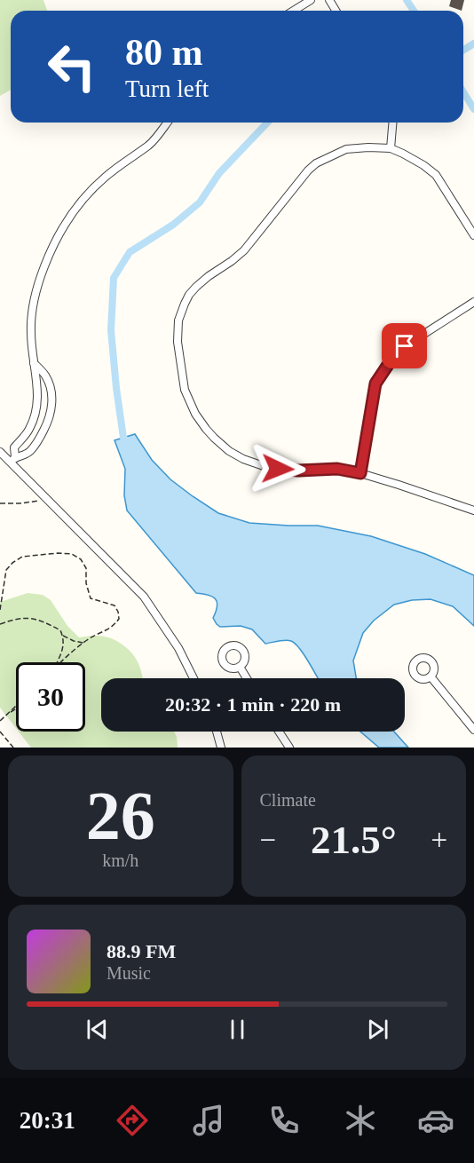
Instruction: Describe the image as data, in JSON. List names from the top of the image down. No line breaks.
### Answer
{"page":{"turn":["80 m","Turn left"],"limit":"30","trip":"20:32 · 1 min · 220 m","tile":[["26","km/h"],"Climate"],"heat":["−","21.5°","+"],"song":["88.9 FM","Music"],"tabs":"20:31"}}
